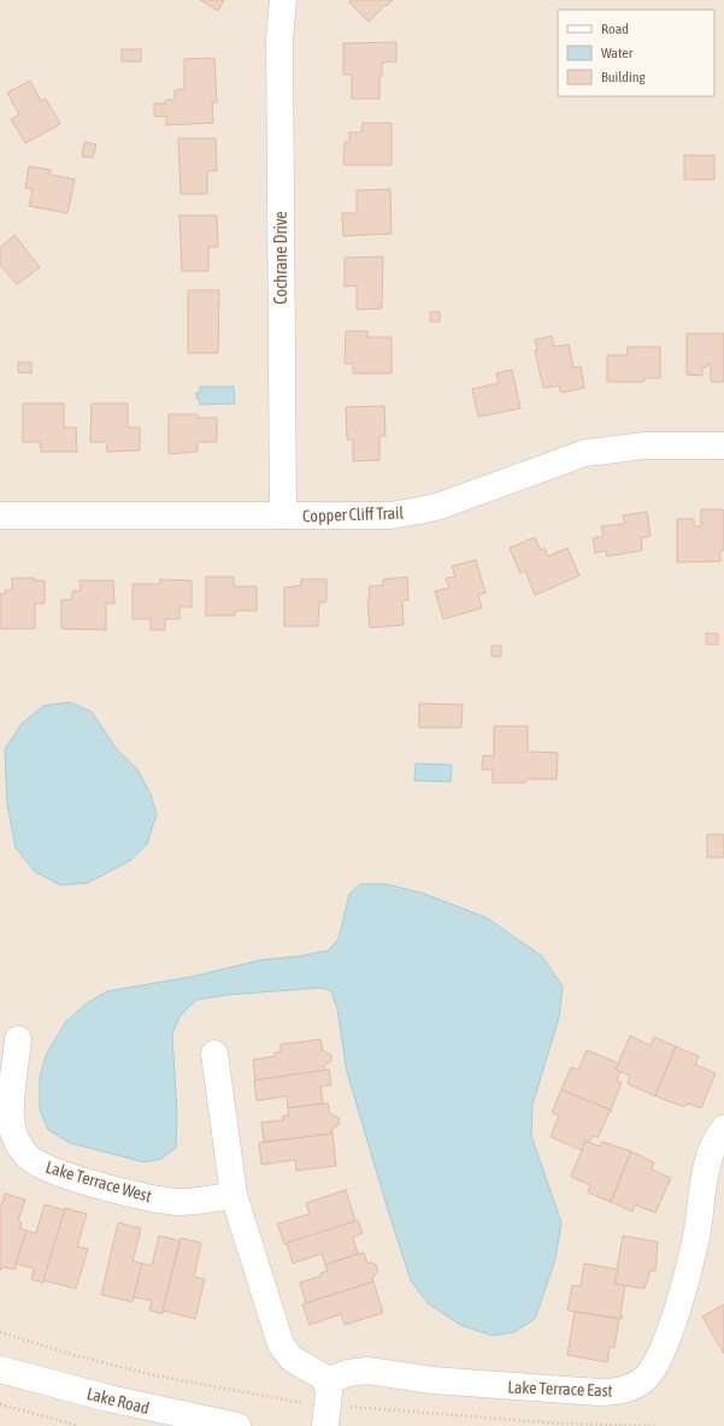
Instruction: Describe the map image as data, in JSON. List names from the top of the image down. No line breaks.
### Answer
{"streets":{"street":["Cochrane Drive","Copper Cliff Trail","Lake Terrace West","Lake Terrace East","Lake Road"]},"crossings":[["Cochrane Drive","Copper Cliff Trail"]],"legend":["Road","Water","Building"]}
